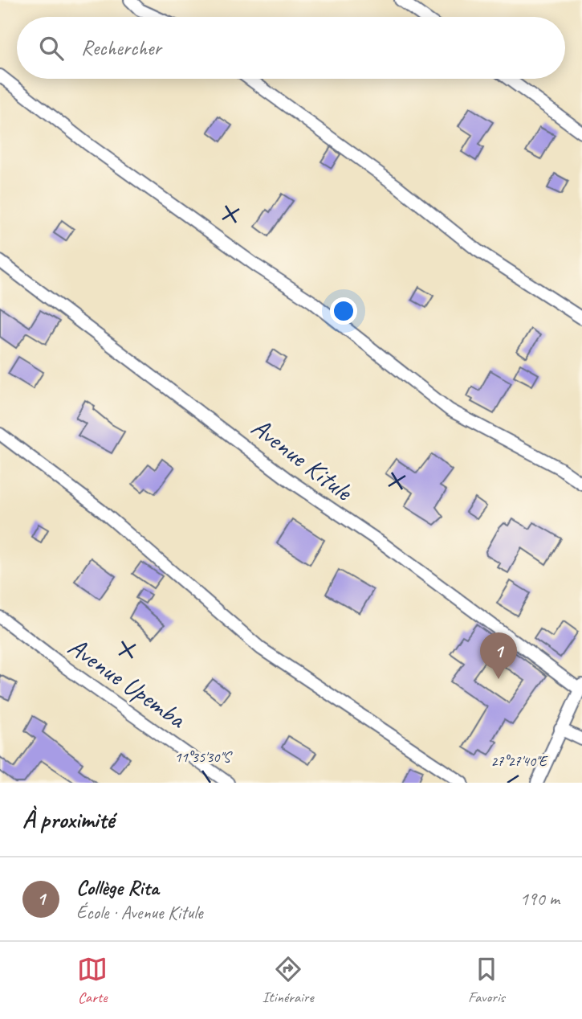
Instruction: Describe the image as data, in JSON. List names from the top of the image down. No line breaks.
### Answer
{"streets":{"street":["Avenue Kitule","Avenue Upemba"]},"page":{"search":"Rechercher","pins":"1","heading":"À proximité","list":[{"mark":"1","name":"Collège Rita","note":"École · Avenue Kitule","value":"190 m"}],"nav":["Carte","Itinéraire","Favoris"]},"coordinates":["11°35'30\"S","27°27'40\"E"]}
